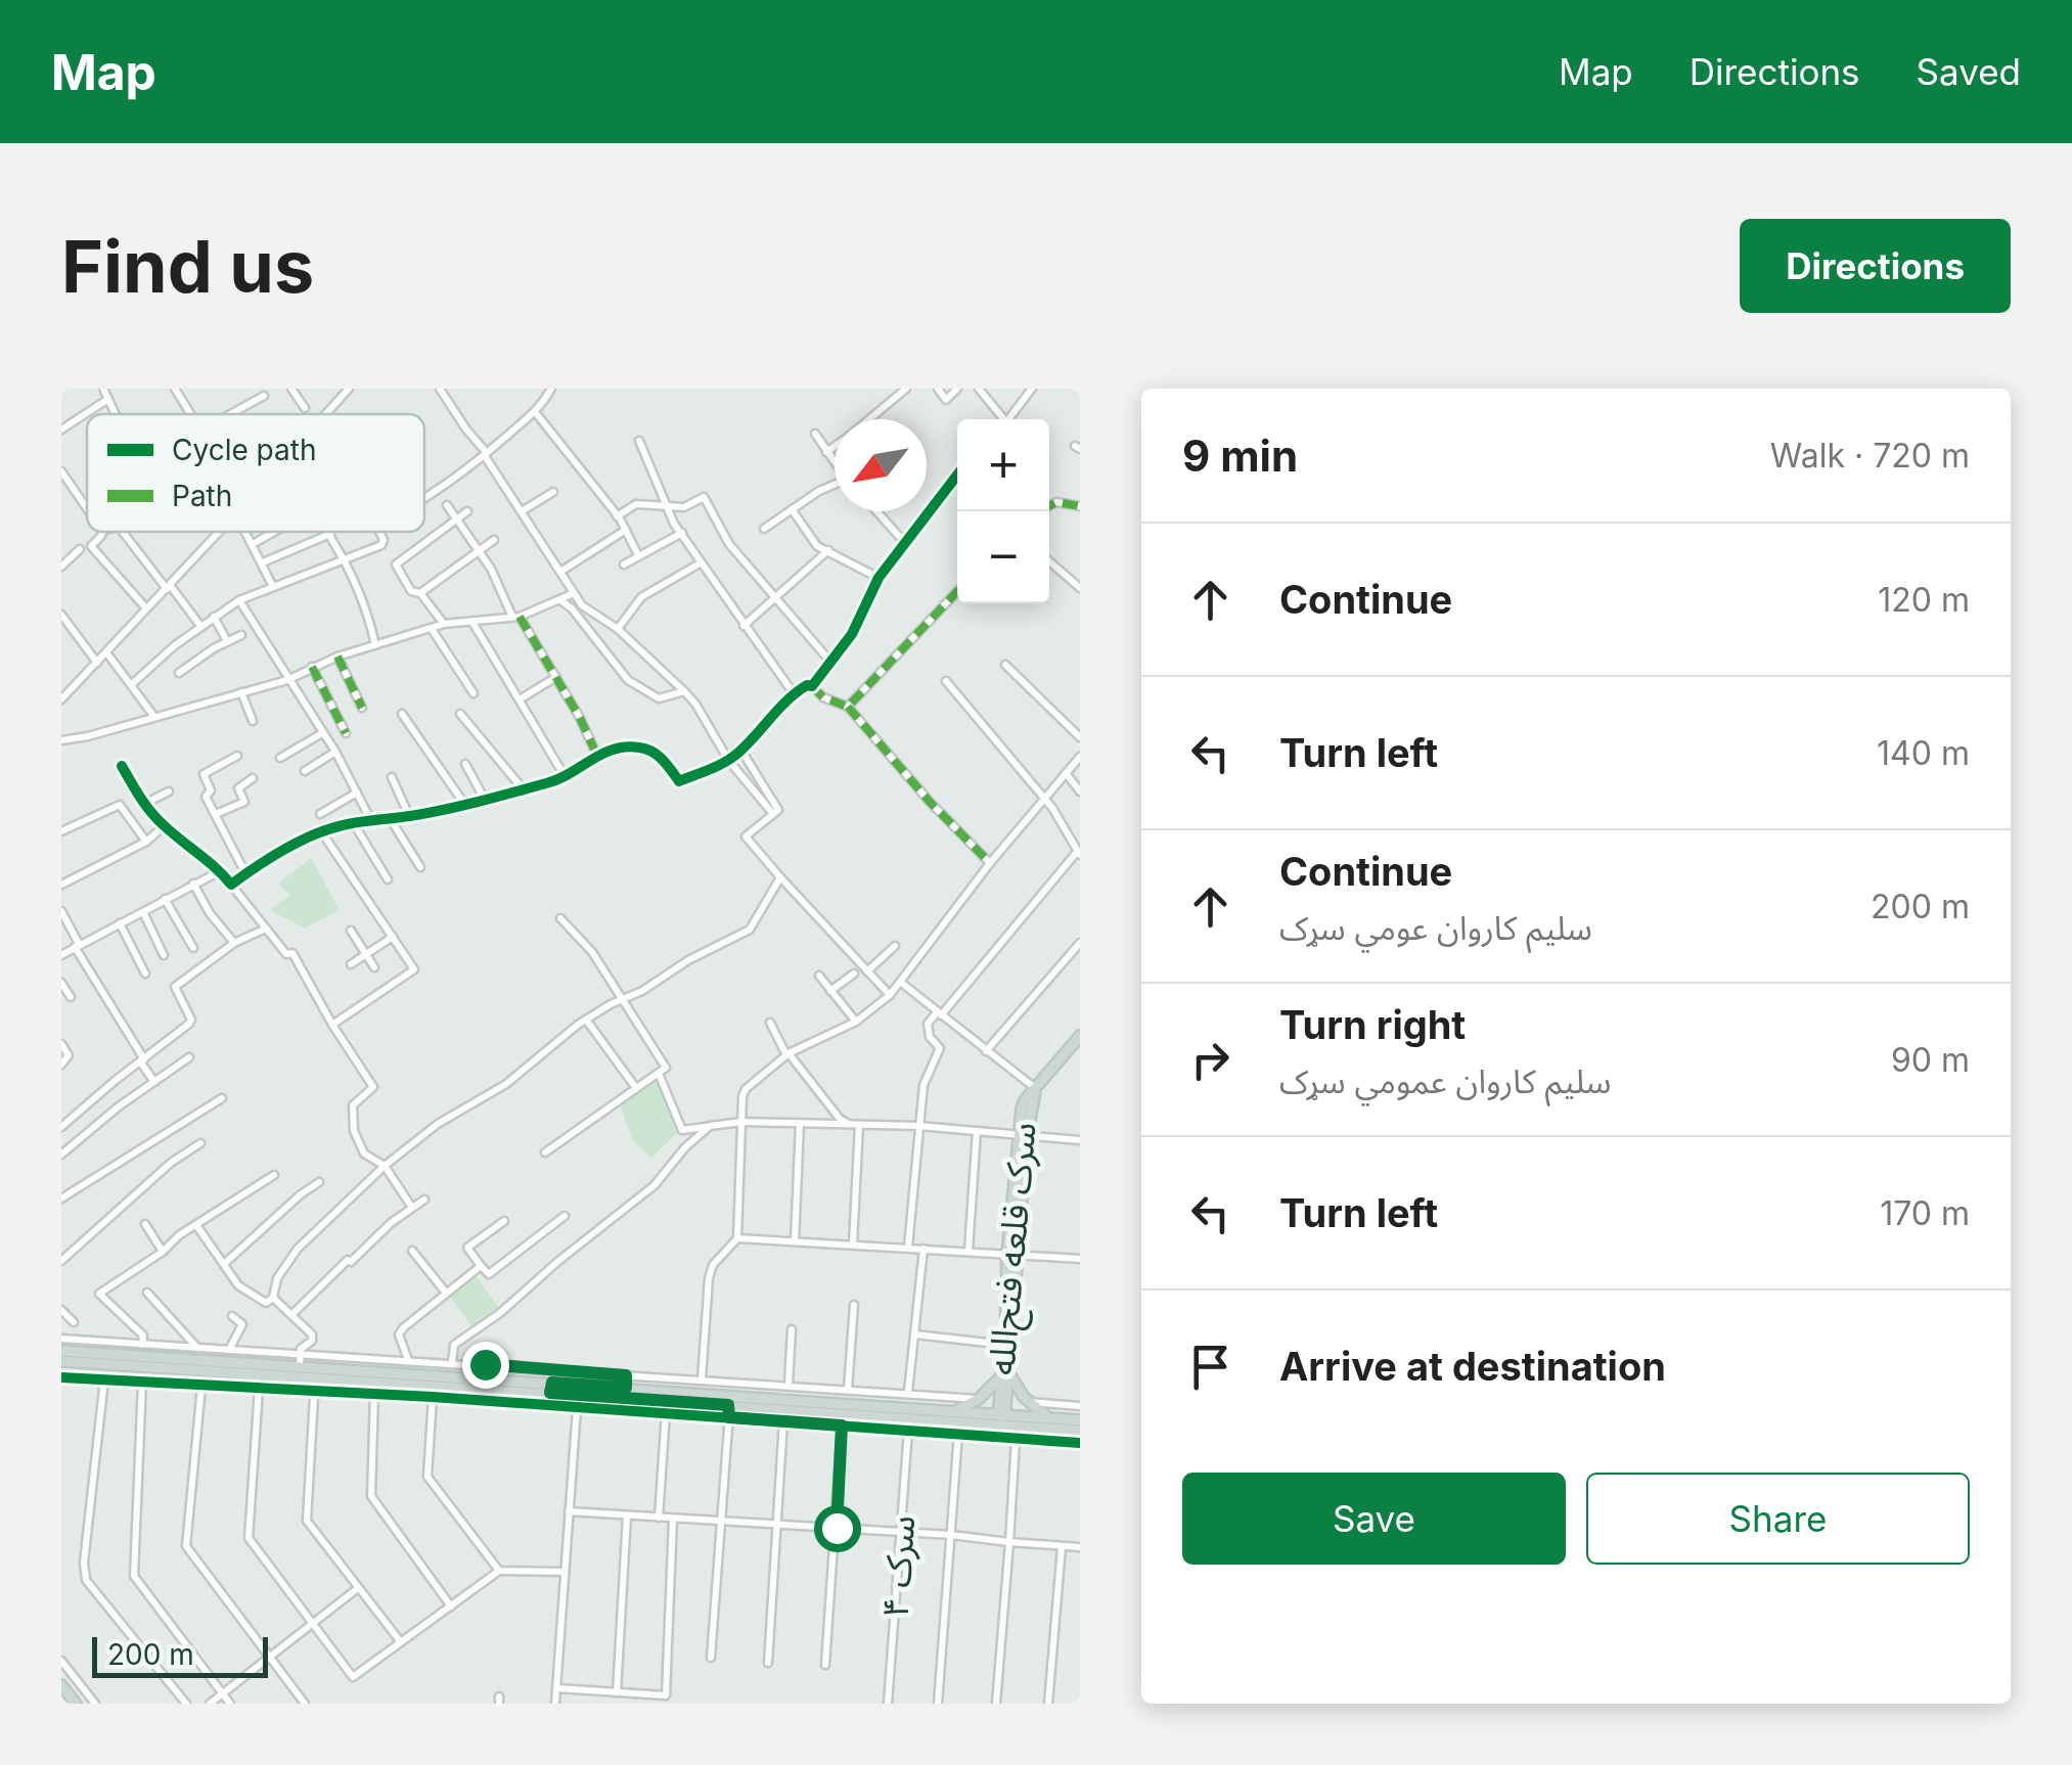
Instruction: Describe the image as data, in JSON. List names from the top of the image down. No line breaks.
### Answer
{"streets":{"main road":["سرک قلعه فتح‌الله"],"street":["سرک ۴"]},"legend":["Cycle path","Path"],"scale_bar":"200 m","north":"bottom left","page":{"header":"Map","nav":["Map","Directions","Saved"],"buttons":["Directions",["Save","Share"]],"title":"Find us","heading":["9 min","Walk · 720 m"],"map_buttons":["+","−"],"list":[["Continue","120 m"],["Turn left","140 m"],["Continue","سلیم کاروان عومي سړک","200 m"],["Turn right","سلیم کاروان عمومي سړک","90 m"],["Turn left","170 m"],"Arrive at destination"],"scale":"200 m"}}
